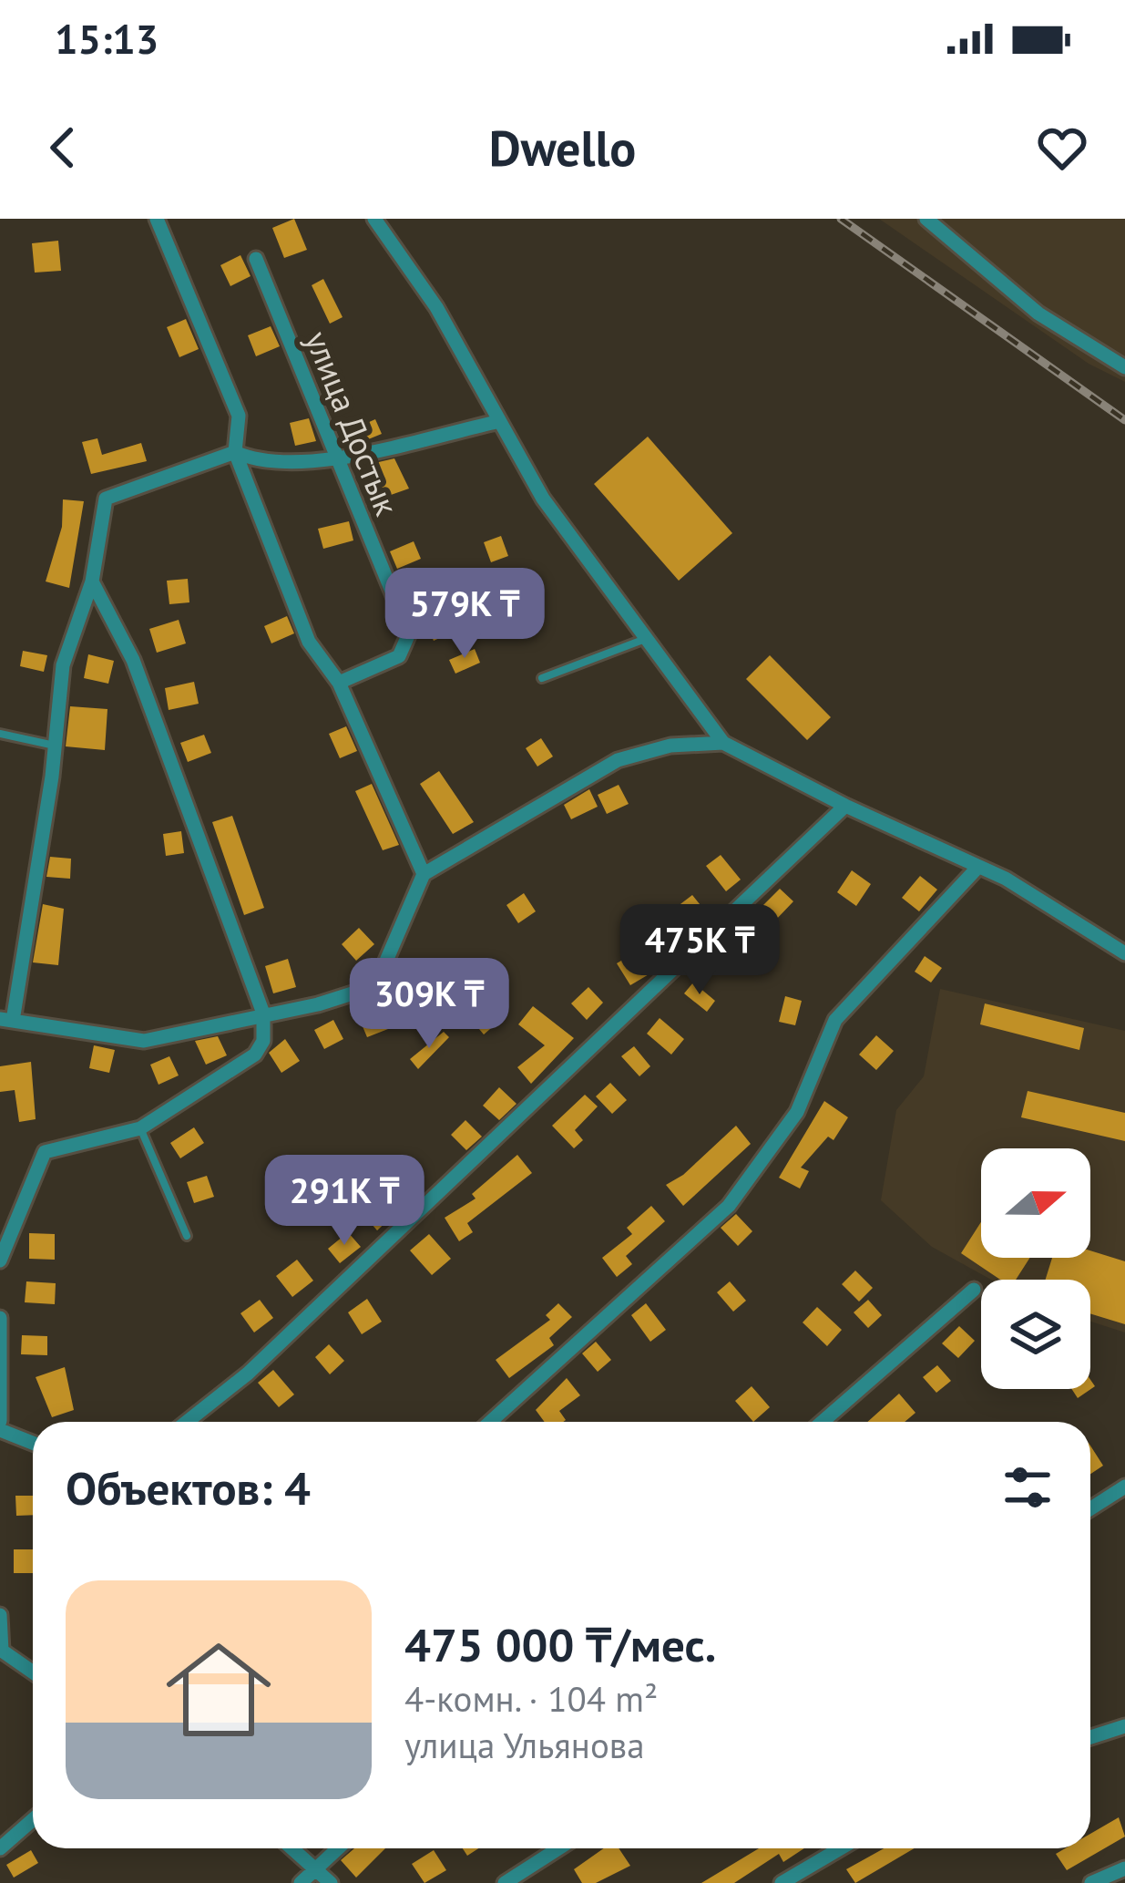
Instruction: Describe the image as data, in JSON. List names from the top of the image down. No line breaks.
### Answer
{"streets":{"street":["улица Достык"]},"north":"right","page":{"status":"15:13","header":"Dwello","price":["579K ₸","475K ₸","309K ₸","291K ₸"],"heading":"Объектов: 4","list":[{"name":"475 000 ₸/мес.","note":"4-комн. · 104 m² · улица Ульянова"}]}}
